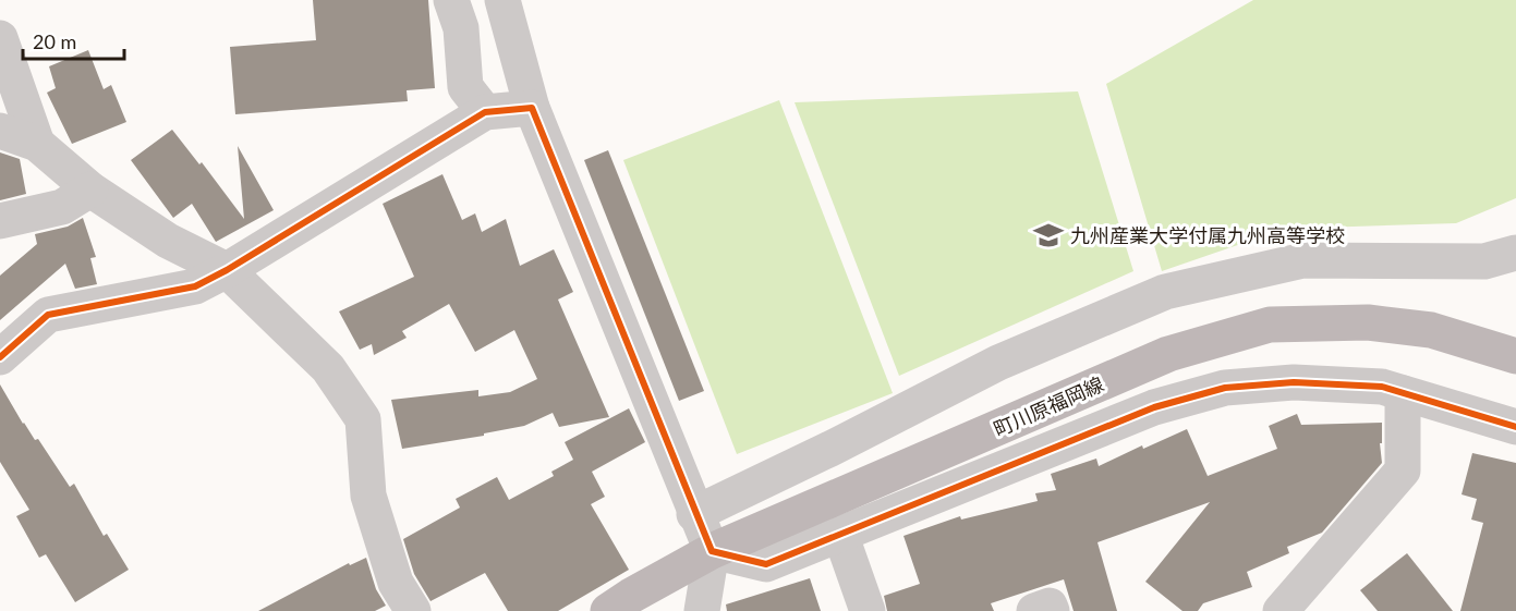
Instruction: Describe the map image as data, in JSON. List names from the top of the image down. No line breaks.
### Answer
{"streets":{"main road":["町川原福岡線"]},"places":{"school or university":["九州産業大学付属九州高等学校"]},"scale_bar":"20 m"}
